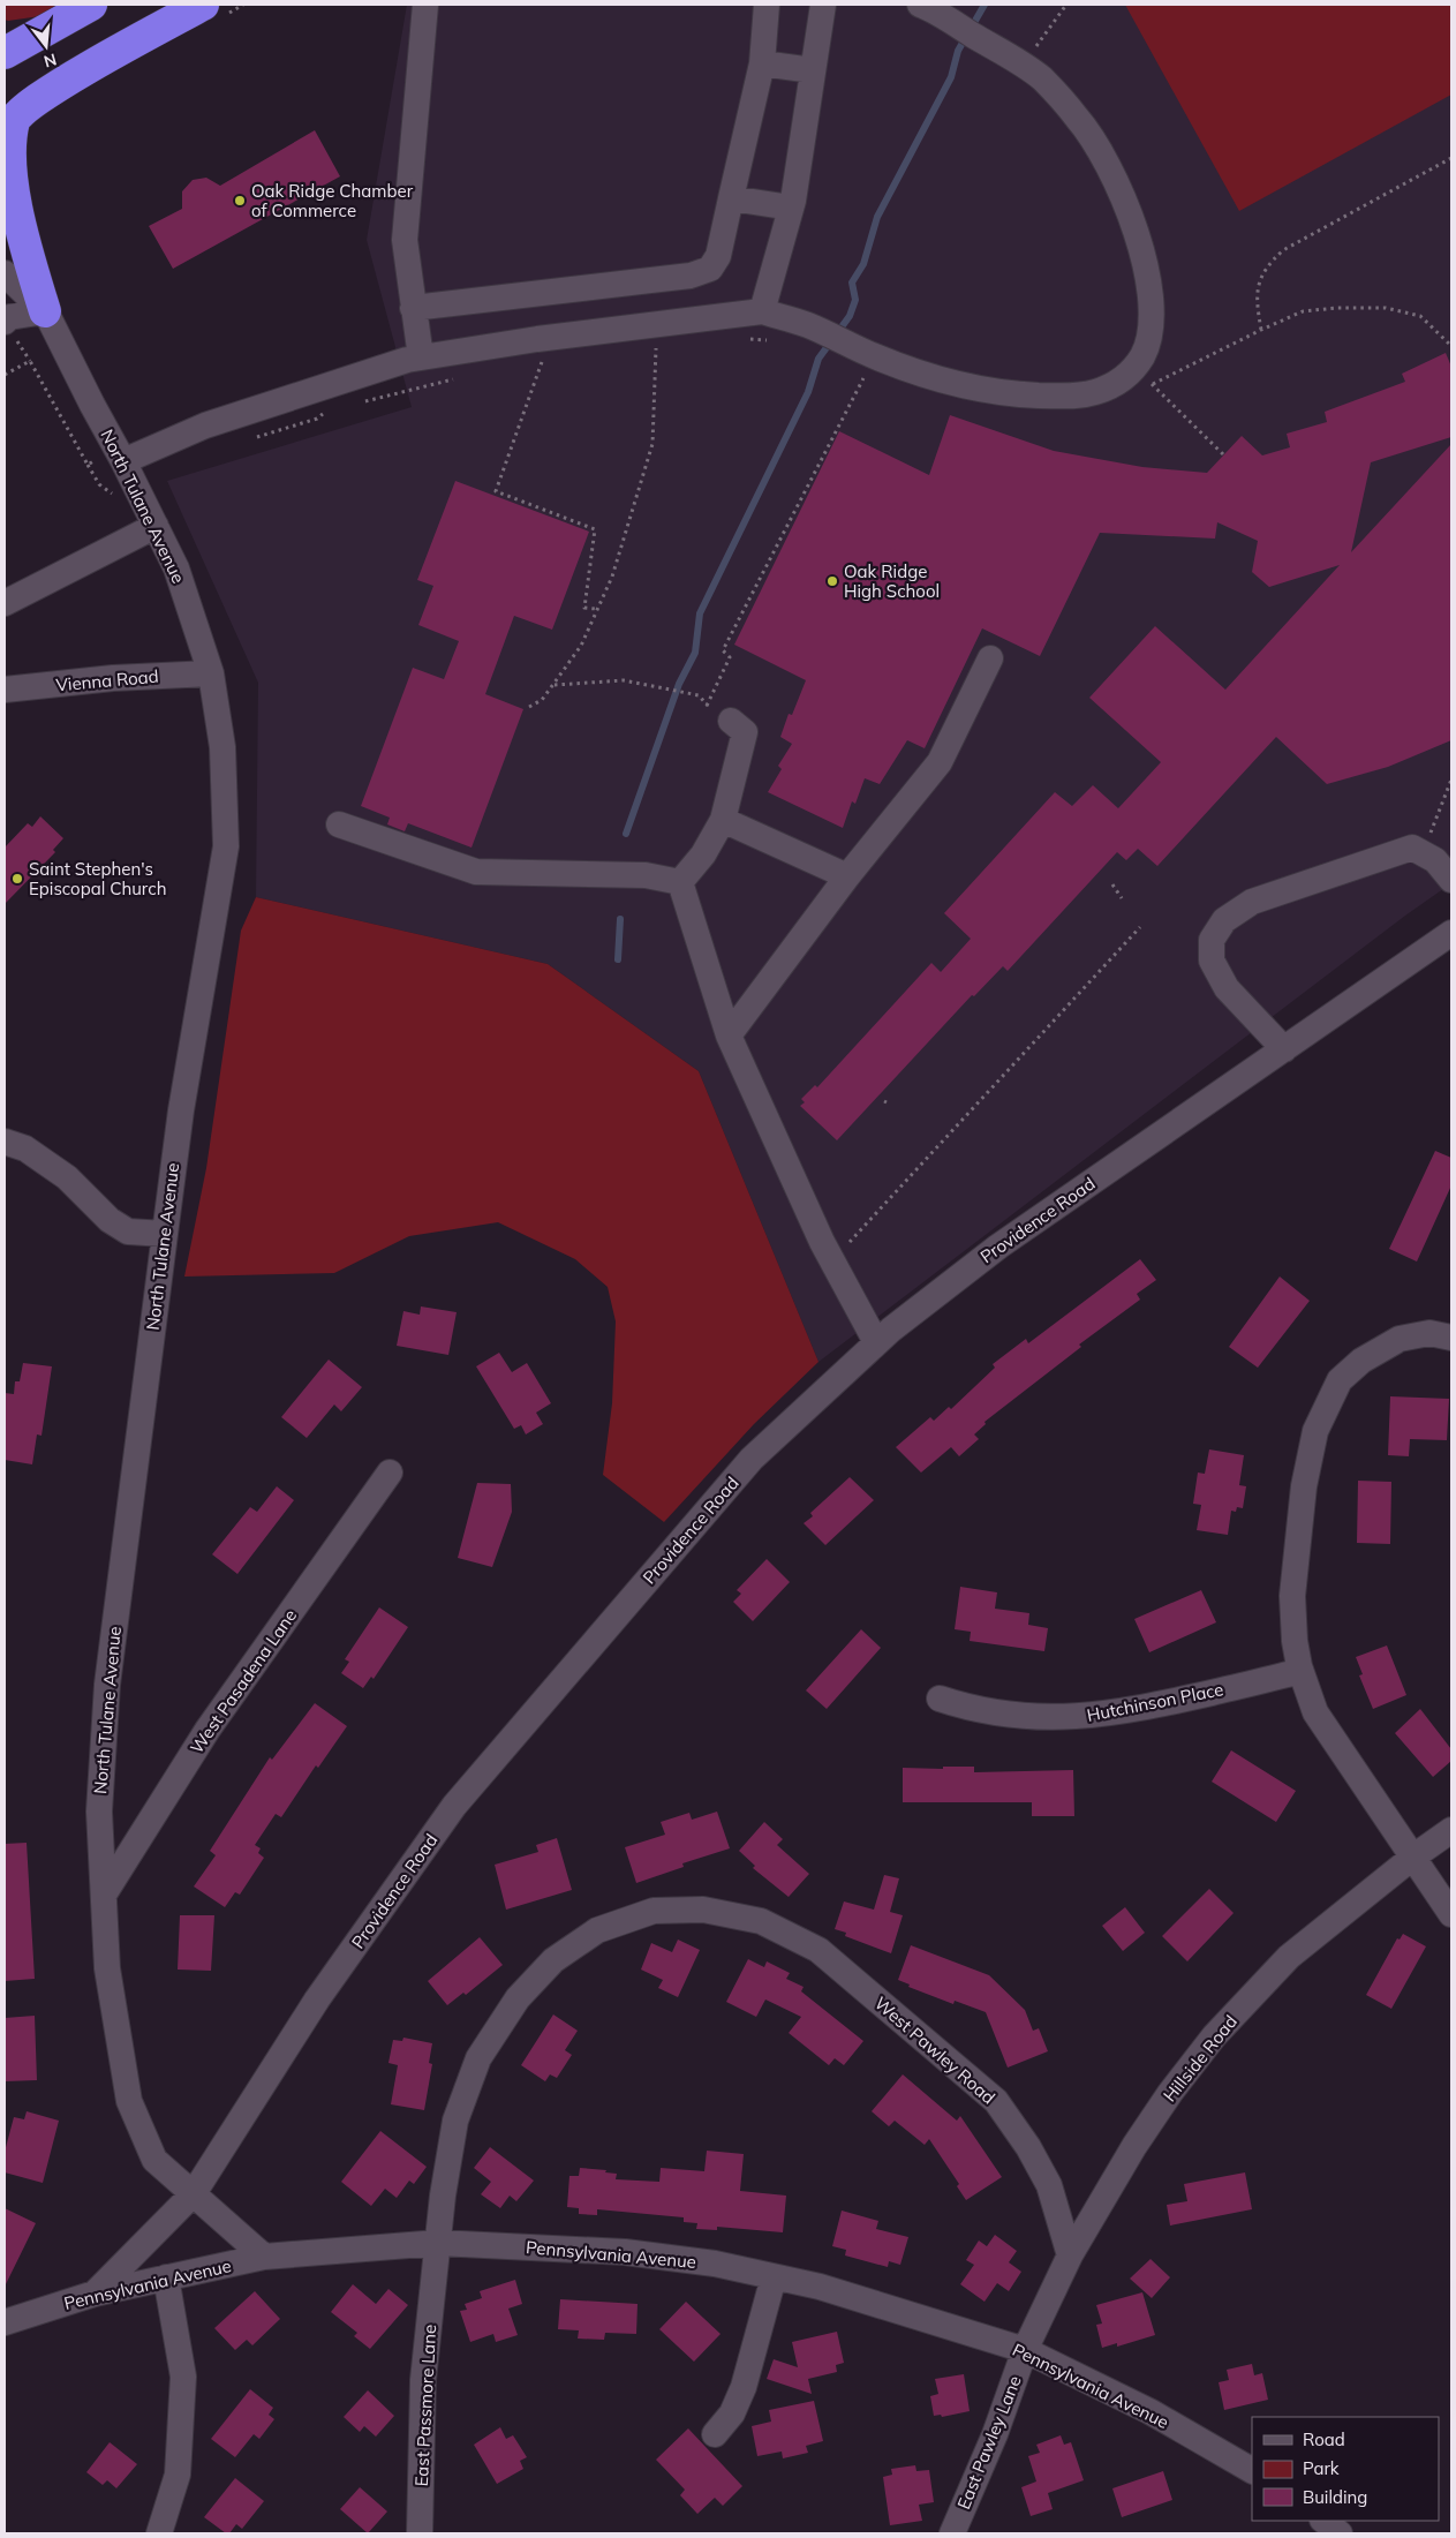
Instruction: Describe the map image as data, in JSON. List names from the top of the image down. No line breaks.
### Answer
{"streets":{"street":["North Tulane Avenue","Vienna Road","Providence Road","West Pasadena Lane","Hutchinson Place","West Pawley Road","Hillside Road","Pennsylvania Avenue","East Passmore Lane","East Pawley Lane"]},"crossings":[["North Tulane Avenue","Vienna Road"],["North Tulane Avenue","Providence Road"],["North Tulane Avenue","West Pasadena Lane"],["North Tulane Avenue","Pennsylvania Avenue"],["Providence Road","Pennsylvania Avenue"],["West Pawley Road","Hillside Road"],["West Pawley Road","Pennsylvania Avenue"],["West Pawley Road","East Passmore Lane"],["Hillside Road","Pennsylvania Avenue"],["Hillside Road","East Pawley Lane"],["Pennsylvania Avenue","East Passmore Lane"],["Pennsylvania Avenue","East Pawley Lane"]],"places":["Oak Ridge Chamber of Commerce","Oak Ridge High School","Saint Stephen's Episcopal Church"],"legend":["Road","Park","Building"],"north":"bottom"}
